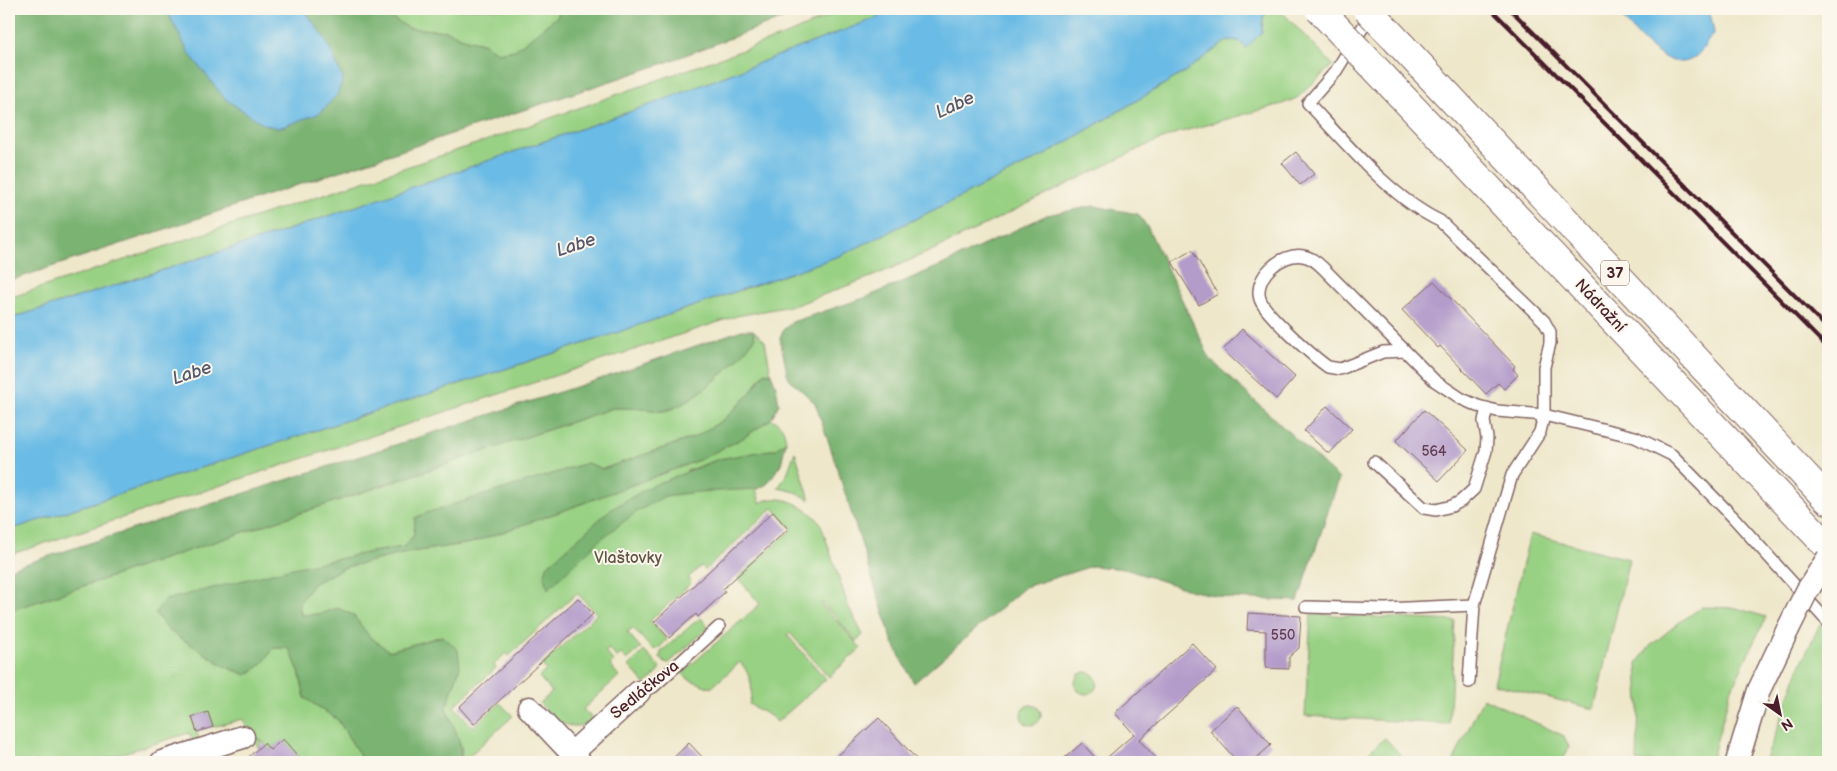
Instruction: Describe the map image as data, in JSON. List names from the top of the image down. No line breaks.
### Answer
{"streets":{"main road":["37","Nádražní"],"street":["Sedláčkova"]},"water":["Labe"],"parks":["Vlaštovky"],"house_numbers":["564","550"],"north":"bottom right"}
